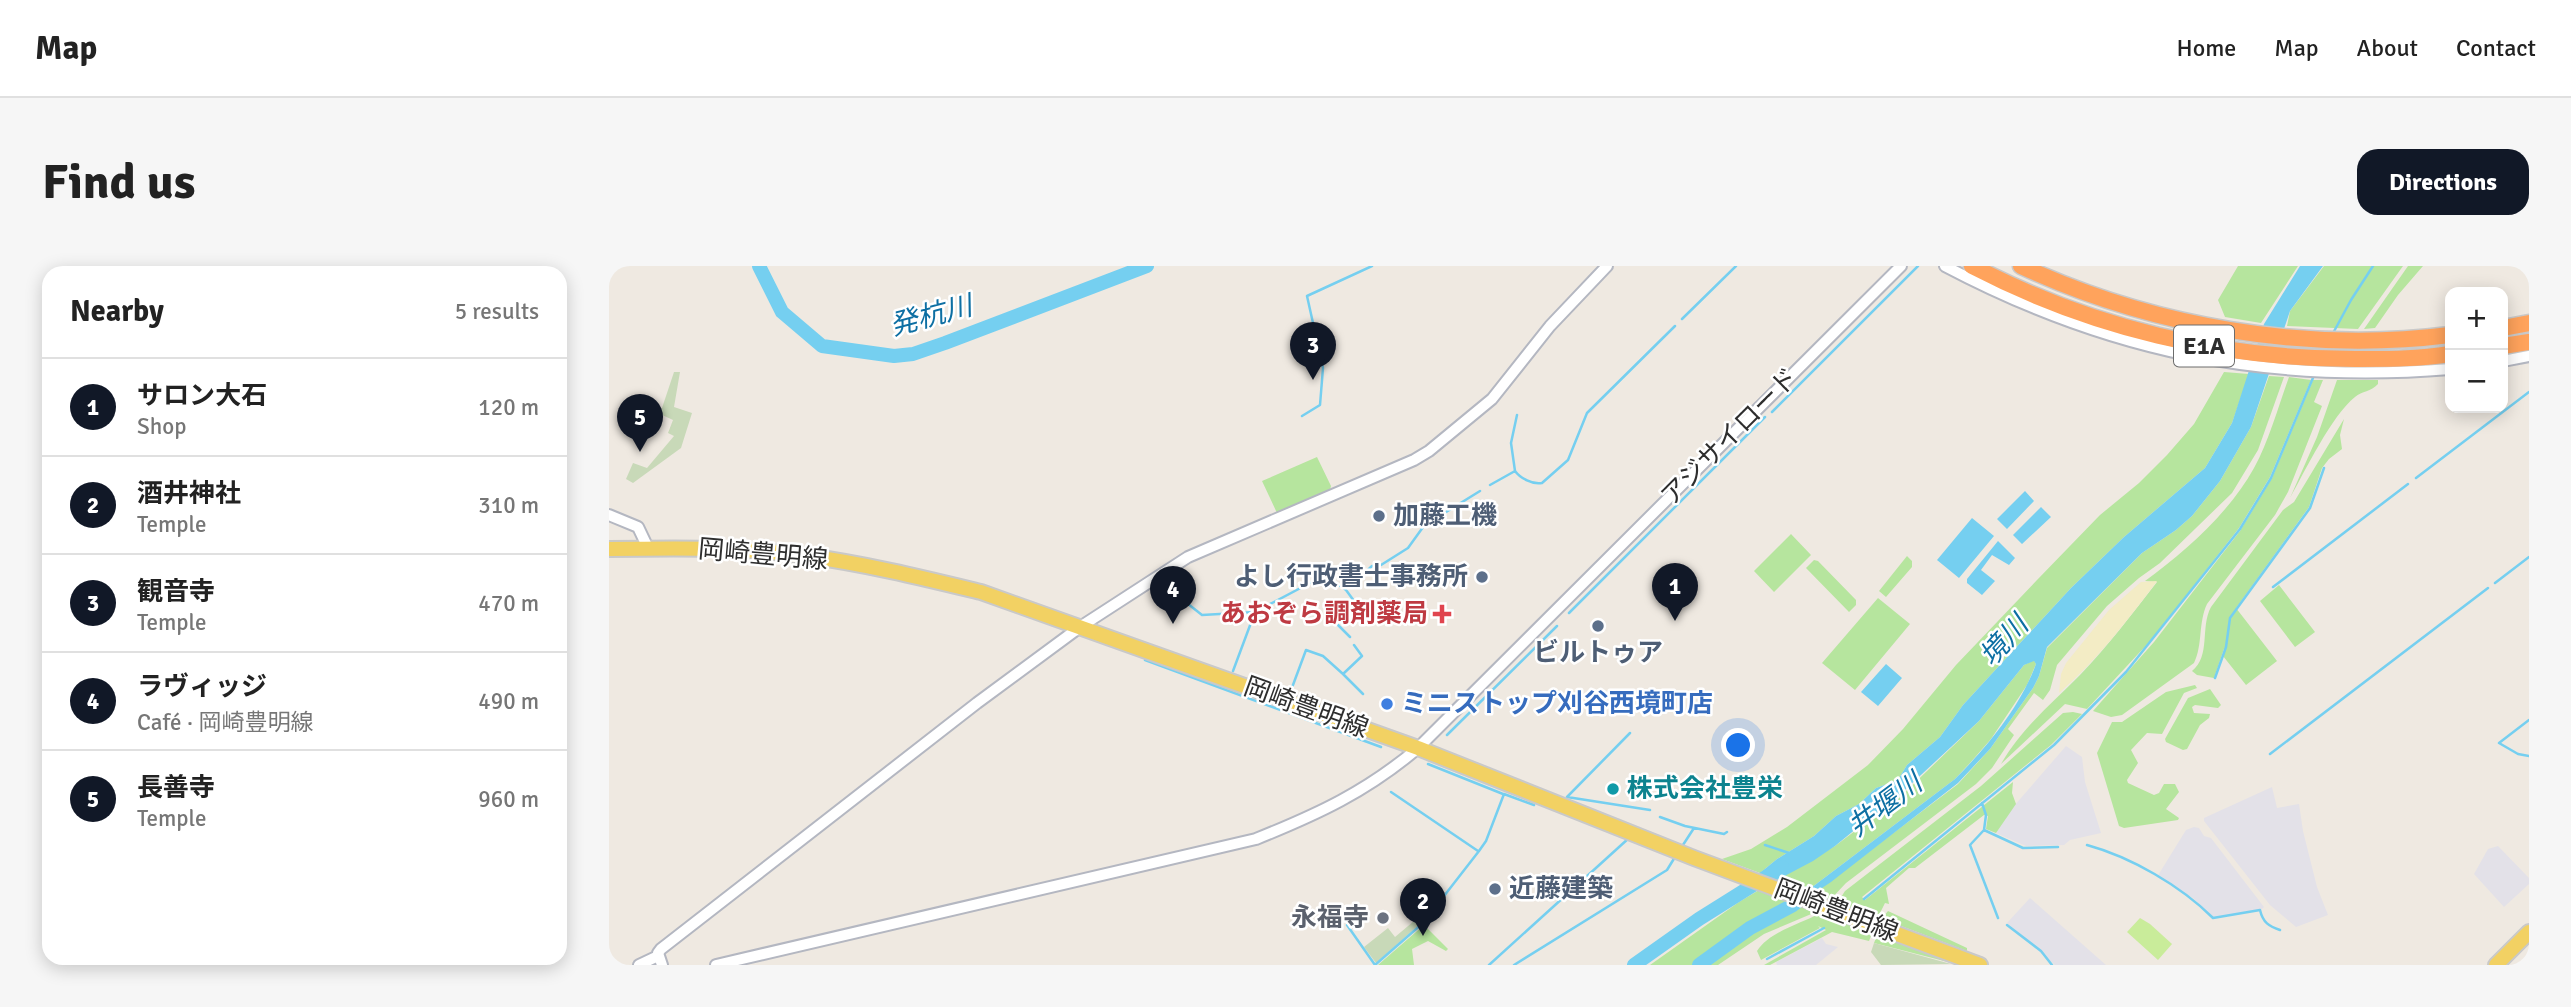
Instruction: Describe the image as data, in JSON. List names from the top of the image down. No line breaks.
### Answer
{"streets":{"highway":["E1A"],"main road":["岡崎豊明線"],"street":["アジサイロード"]},"crossings":[["アジサイロード","岡崎豊明線"]],"water":["発杭川","境川","井堰川"],"places":{"other":["加藤工機","よし行政書士事務所","ビルトゥア","ミニストップ刈谷西境町店","株式会社豊栄","近藤建築","永福寺"],"health":["あおぞら調剤薬局"]},"page":{"header":"Map","nav":["Home","Map","About","Contact"],"buttons":"Directions","title":"Find us","heading":["Nearby","5 results"],"map_buttons":["+","−"],"pins":["3","5","1","4","2"],"list":[{"mark":"1","name":"サロン大石","note":"Shop","value":"120 m"},{"mark":"2","name":"酒井神社","note":"Temple","value":"310 m"},{"mark":"3","name":"観音寺","note":"Temple","value":"470 m"},{"mark":"4","name":"ラヴィッジ","note":"Café · 岡崎豊明線","value":"490 m"},{"mark":"5","name":"長善寺","note":"Temple","value":"960 m"}]}}
